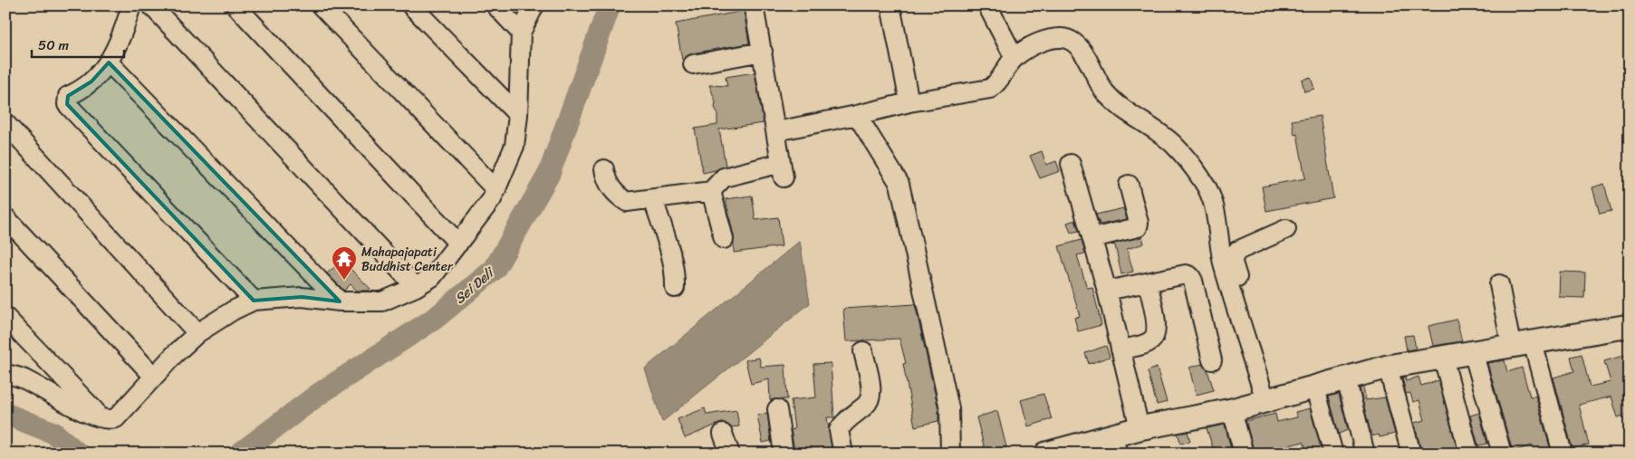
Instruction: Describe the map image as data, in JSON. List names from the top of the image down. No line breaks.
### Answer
{"water":["Sei Deli"],"places":{"temple":["Mahapajapati Buddhist Center"]},"scale_bar":"50 m"}
